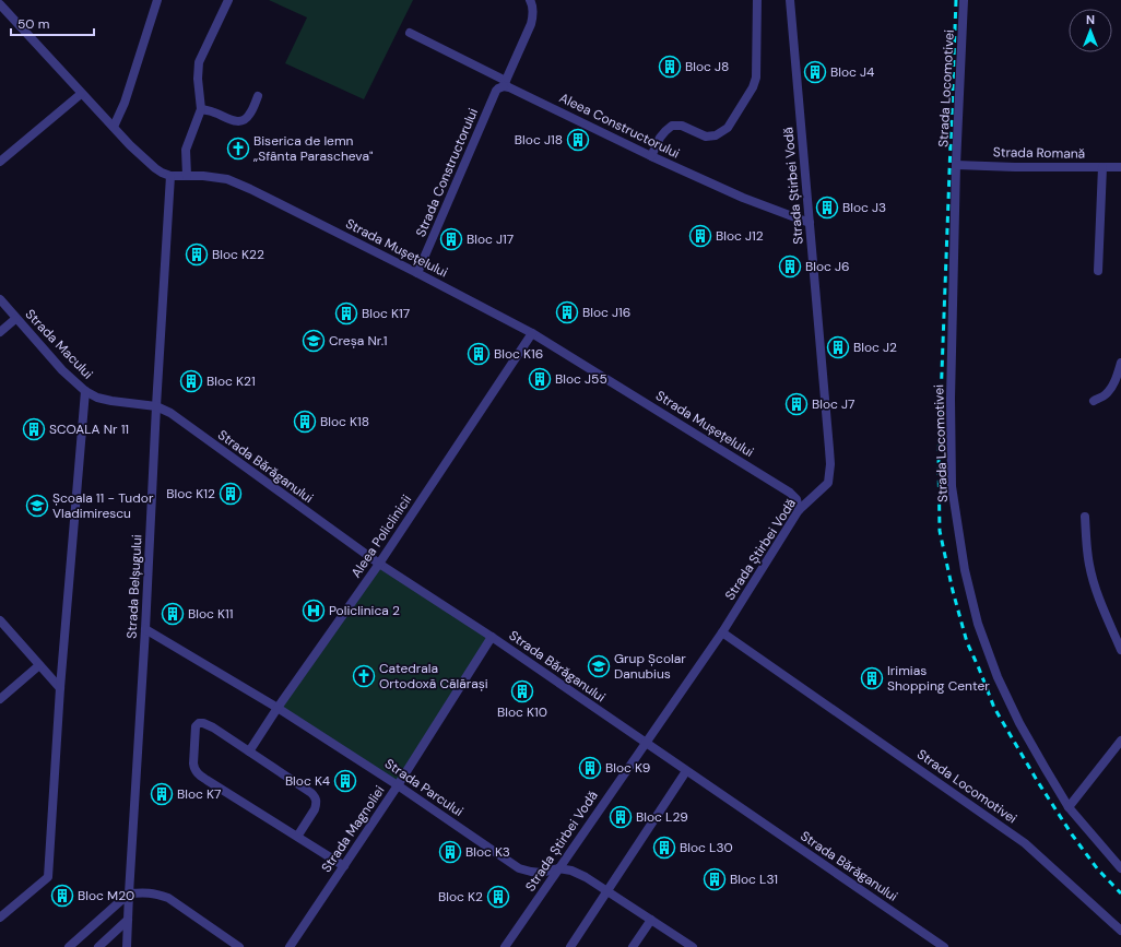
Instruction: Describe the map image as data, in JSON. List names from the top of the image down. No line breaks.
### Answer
{"streets":{"street":["Strada Locomotivei","Aleea Constructorului","Strada Romană","Strada Constructorului","Strada Știrbei Vodă","Strada Mușețelului","Strada Macului","Strada Bărăganului","Aleea Policlinicii","Strada Belșugului","Strada Parcului","Strada Magnoliei"]},"crossings":[["Strada Locomotivei","Strada Romană"],["Strada Locomotivei","Strada Știrbei Vodă"],["Aleea Constructorului","Strada Constructorului"],["Aleea Constructorului","Strada Știrbei Vodă"],["Strada Constructorului","Strada Mușețelului"],["Strada Știrbei Vodă","Strada Mușețelului"],["Strada Știrbei Vodă","Strada Bărăganului"],["Strada Știrbei Vodă","Strada Parcului"],["Strada Mușețelului","Aleea Policlinicii"],["Strada Mușețelului","Strada Belșugului"],["Strada Macului","Strada Bărăganului"],["Strada Macului","Strada Belșugului"],["Strada Bărăganului","Aleea Policlinicii"],["Strada Bărăganului","Strada Belșugului"],["Strada Bărăganului","Strada Magnoliei"],["Aleea Policlinicii","Strada Parcului"],["Strada Belșugului","Strada Parcului"],["Strada Parcului","Strada Magnoliei"]],"places":{"building":["Bloc J8","Bloc J4","Bloc J18","Bloc J3","Bloc J12","Bloc J17","Bloc K22","Bloc J6","Bloc J16","Bloc K17","Bloc J2","Bloc K16","Bloc J55","Bloc K21","Bloc J7","Bloc K18","SCOALA Nr 11","Bloc K12","Bloc K11","Irimias Shopping Center","Bloc K10","Bloc K9","Bloc K4","Bloc K7","Bloc L29","Bloc L30","Bloc K3","Bloc L31","Bloc M20","Bloc K2"],"church":["Biserica de lemn „Sfânta Parascheva\"","Catedrala Ortodoxă Călărași"],"school or university":["Creșa Nr.1","Școala 11 - Tudor Vladimirescu","Grup Școlar Danubius"],"hospital":["Policlinica 2"]},"scale_bar":"50 m","north":"top"}
